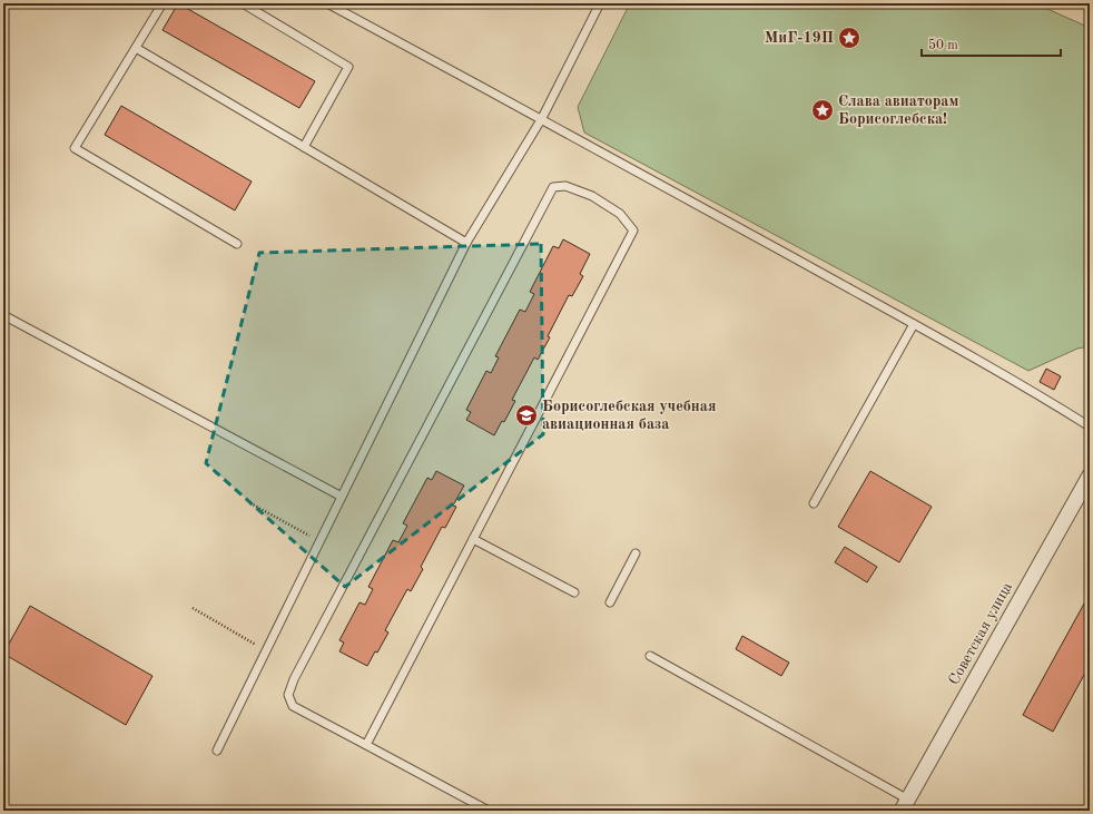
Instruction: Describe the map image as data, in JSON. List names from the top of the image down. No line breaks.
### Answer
{"streets":{"street":["Советская улица"]},"places":{"place":["МиГ-19П","Слава авиаторам Борисоглебска!"],"school or university":["Борисоглебская учебная авиационная база"]},"scale_bar":"50 m"}
